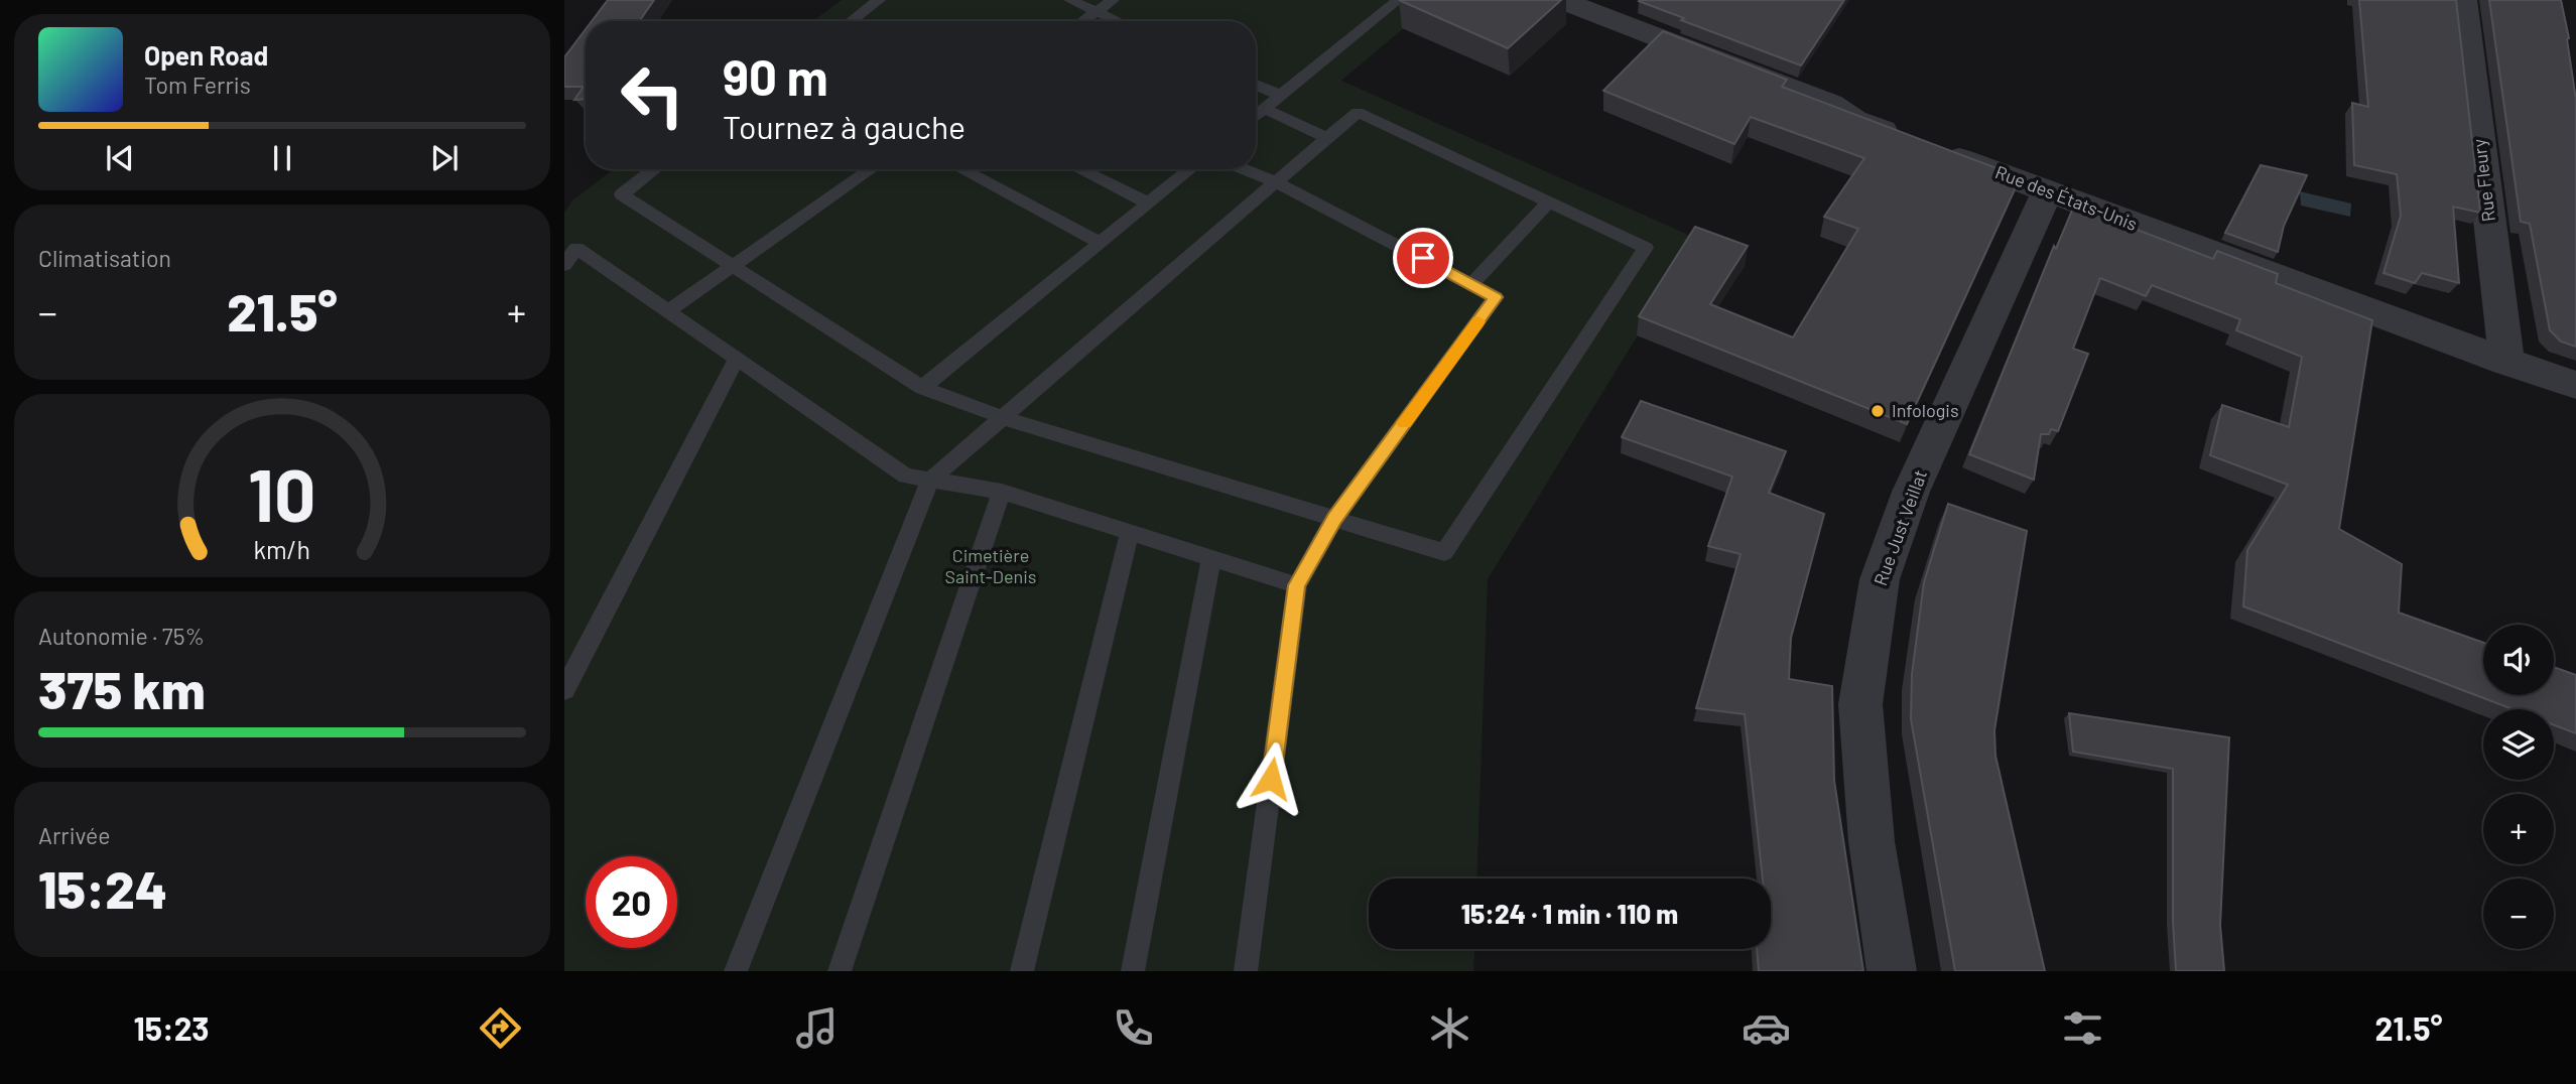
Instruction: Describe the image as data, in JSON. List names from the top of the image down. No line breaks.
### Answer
{"streets":{"street":["Rue Fleury","Rue des États-Unis","Rue Just Veillat"]},"crossings":[["Rue Fleury","Rue des États-Unis"],["Rue des États-Unis","Rue Just Veillat"]],"parks":["Cimetière Saint-Denis"],"places":["Infologis"],"page":{"turn":["90 m","Tournez à gauche"],"song":["Open Road","Tom Ferris"],"tile":["Climatisation",["Autonomie · 75%","375 km"],["Arrivée","15:24"]],"heat":["−","21.5°","+"],"map_buttons":["+","−"],"limit":"20","trip":"15:24 · 1 min · 110 m","tabs":["15:23","21.5°"],"gauge":["10","km/h"]}}
